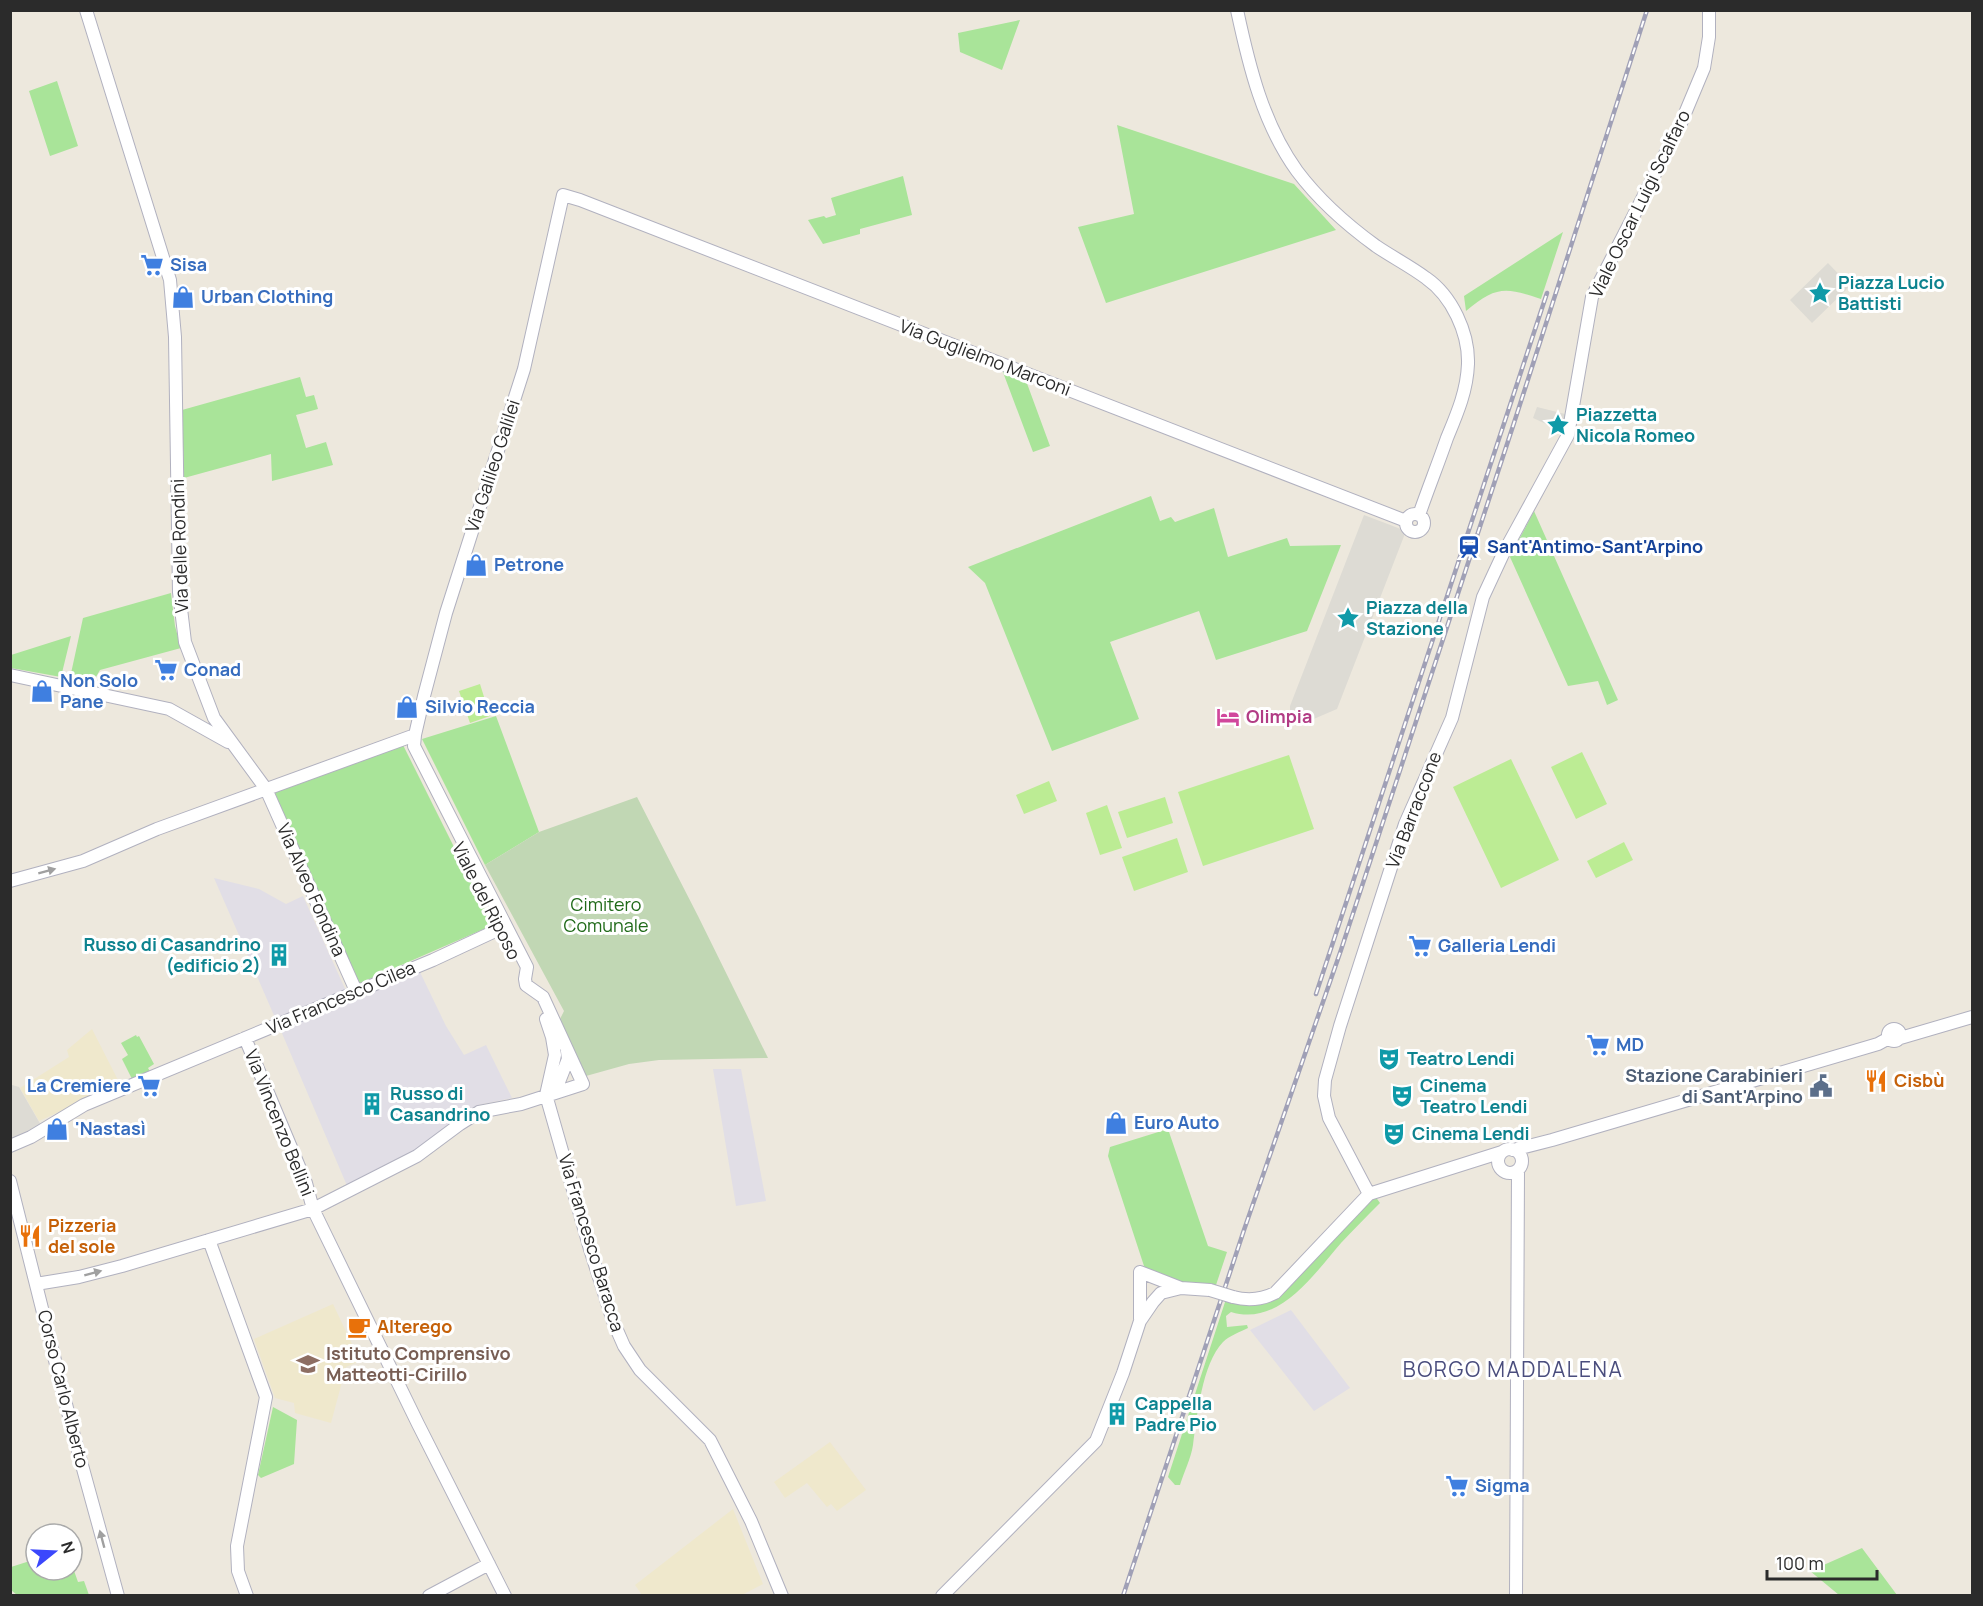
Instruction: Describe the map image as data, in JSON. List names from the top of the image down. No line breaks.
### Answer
{"streets":{"street":["Viale Oscar Luigi Scalfaro","Via Guglielmo Marconi","Via Galileo Galilei","Via delle Rondini","Via Barraccone","Via Alveo Fondina","Viale del Riposo","Via Francesco Cilea","Via Vincenzo Bellini","Via Francesco Baracca","Corso Carlo Alberto"]},"crossings":[["Viale Oscar Luigi Scalfaro","Via Barraccone"],["Via Guglielmo Marconi","Via Galileo Galilei"],["Via Galileo Galilei","Viale del Riposo"],["Via delle Rondini","Via Alveo Fondina"],["Via Alveo Fondina","Via Francesco Cilea"],["Viale del Riposo","Via Francesco Cilea"],["Viale del Riposo","Via Francesco Baracca"],["Via Francesco Cilea","Via Vincenzo Bellini"]],"one_way":["Corso Carlo Alberto"],"districts":["BORGO MADDALENA"],"parks":["Cimitero Comunale"],"places":{"supermarket":["Sisa","Conad","Galleria Lendi","MD","La Cremiere","Sigma"],"place":["Piazza Lucio Battisti","Piazzetta Nicola Romeo","Piazza della Stazione"],"shop":["Urban Clothing","Petrone","Non Solo Pane","Silvio Reccia","Euro Auto","'Nastasì"],"station":["Sant'Antimo-Sant'Arpino"],"hotel":["Olimpia"],"building":["Russo di Casandrino (edificio 2)","Russo di Casandrino","Cappella Padre Pio"],"theatre":["Teatro Lendi","Cinema Teatro Lendi","Cinema Lendi"],"restaurant":["Cisbù","Pizzeria del sole"],"public building":["Stazione Carabinieri di Sant'Arpino"],"cafe":["Alterego"],"school or university":["Istituto Comprensivo Matteotti-Cirillo"]},"scale_bar":"100 m","north":"right"}
